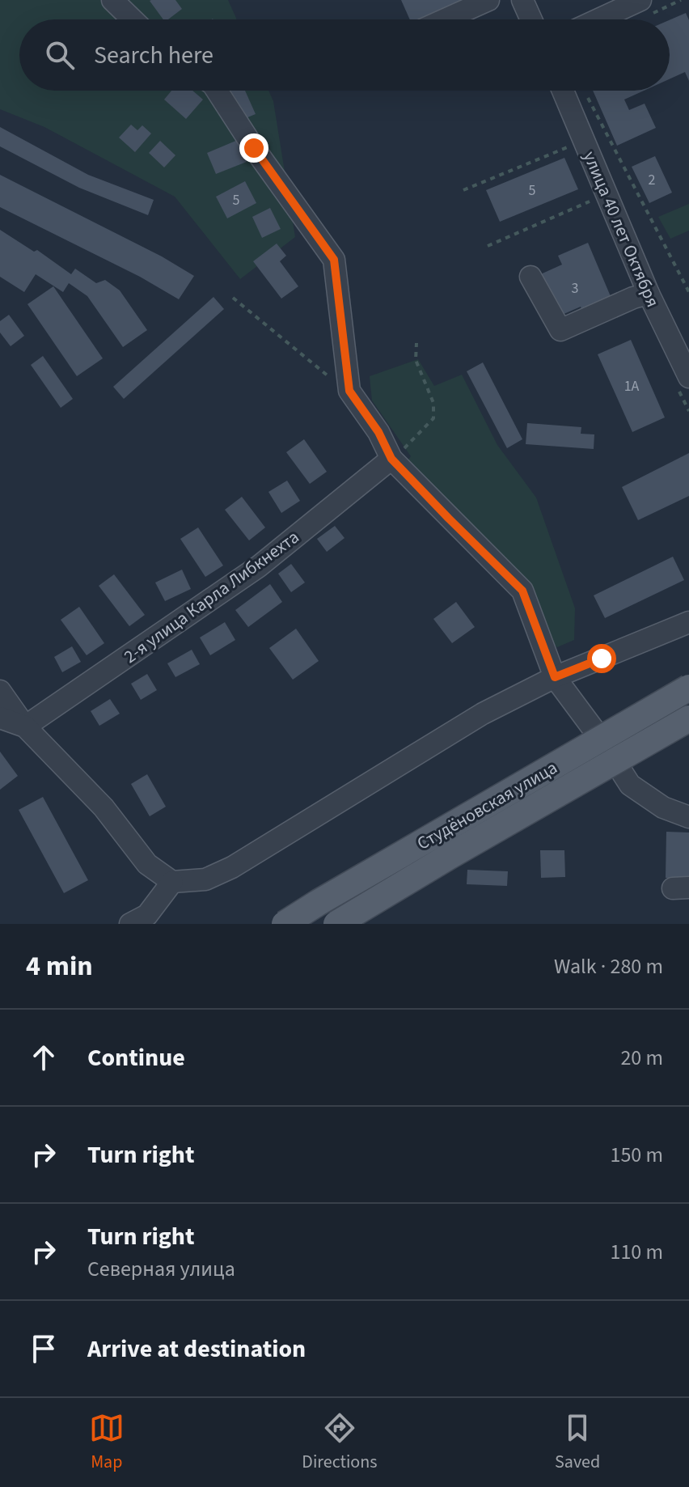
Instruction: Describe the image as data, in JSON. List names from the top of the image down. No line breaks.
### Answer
{"streets":{"main road":["Студёновская улица"],"street":["улица 40 лет Октября","2-я улица Карла Либкнехта"]},"house_numbers":["2","5","5","3","1А"],"page":{"search":"Search here","heading":["4 min","Walk · 280 m"],"list":[["Continue","20 m"],["Turn right","150 m"],["Turn right","Северная улица","110 m"],"Arrive at destination"],"nav":["Map","Directions","Saved"]}}
